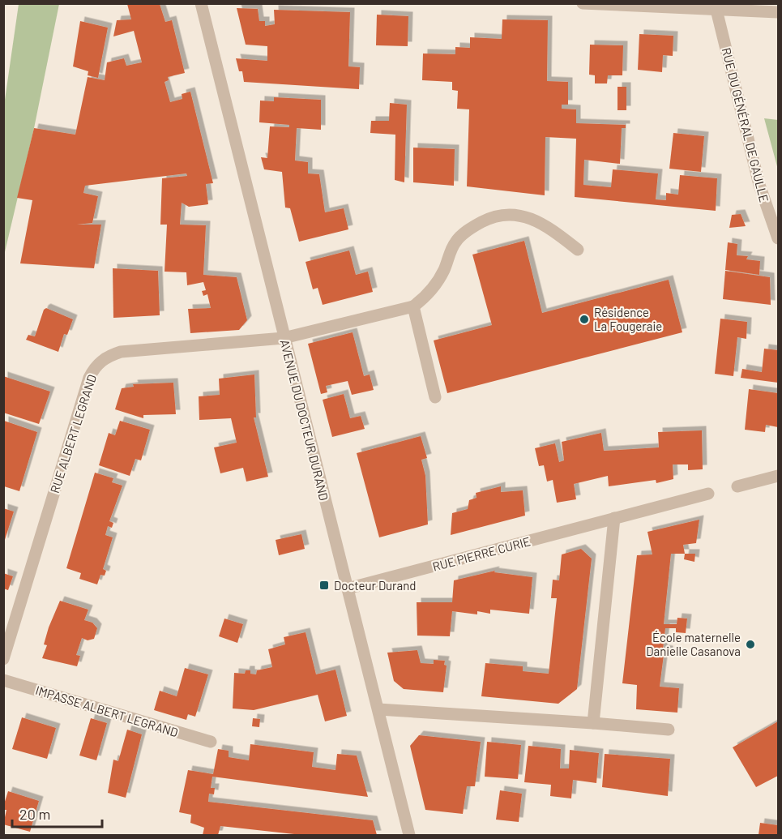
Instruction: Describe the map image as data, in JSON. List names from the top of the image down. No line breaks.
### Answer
{"streets":{"street":["RUE DU GÉNÉRAL DE GAULLE","AVENUE DU DOCTEUR DURAND","RUE ALBERT LEGRAND","RUE PIERRE CURIE","IMPASSE ALBERT LEGRAND"]},"crossings":[["AVENUE DU DOCTEUR DURAND","RUE ALBERT LEGRAND"],["AVENUE DU DOCTEUR DURAND","RUE PIERRE CURIE"]],"places":{"other":["Résidence La Fougeraie","École maternelle Danielle Casanova"],"transit":["Docteur Durand"]},"scale_bar":"20 m"}
